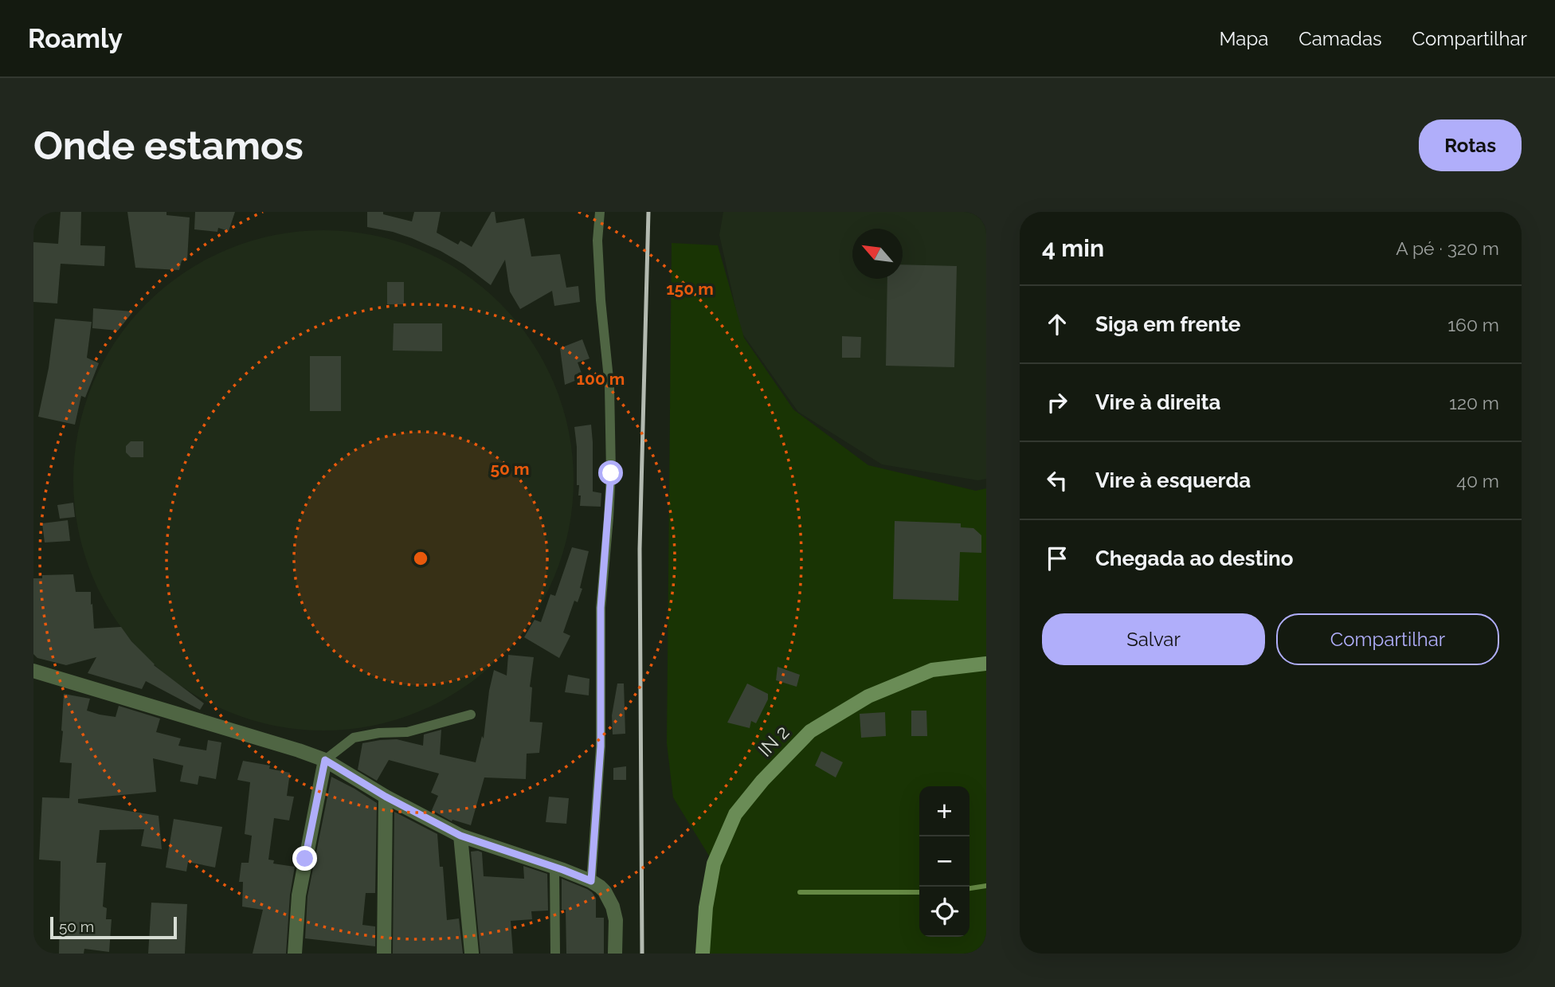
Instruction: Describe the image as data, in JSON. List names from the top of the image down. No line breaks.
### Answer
{"streets":{"street":["IN 2"]},"scale_bar":"50 m","north":"top left","page":{"header":"Roamly","nav":["Mapa","Camadas","Compartilhar"],"buttons":["Rotas",["Salvar","Compartilhar"]],"title":"Onde estamos","heading":["4 min","A pé · 320 m"],"list":[["Siga em frente","160 m"],["Vire à direita","120 m"],["Vire à esquerda","40 m"],"Chegada ao destino"],"map_buttons":["+","−"],"scale":"50 m"},"rings":["150 m","100 m","50 m"]}
